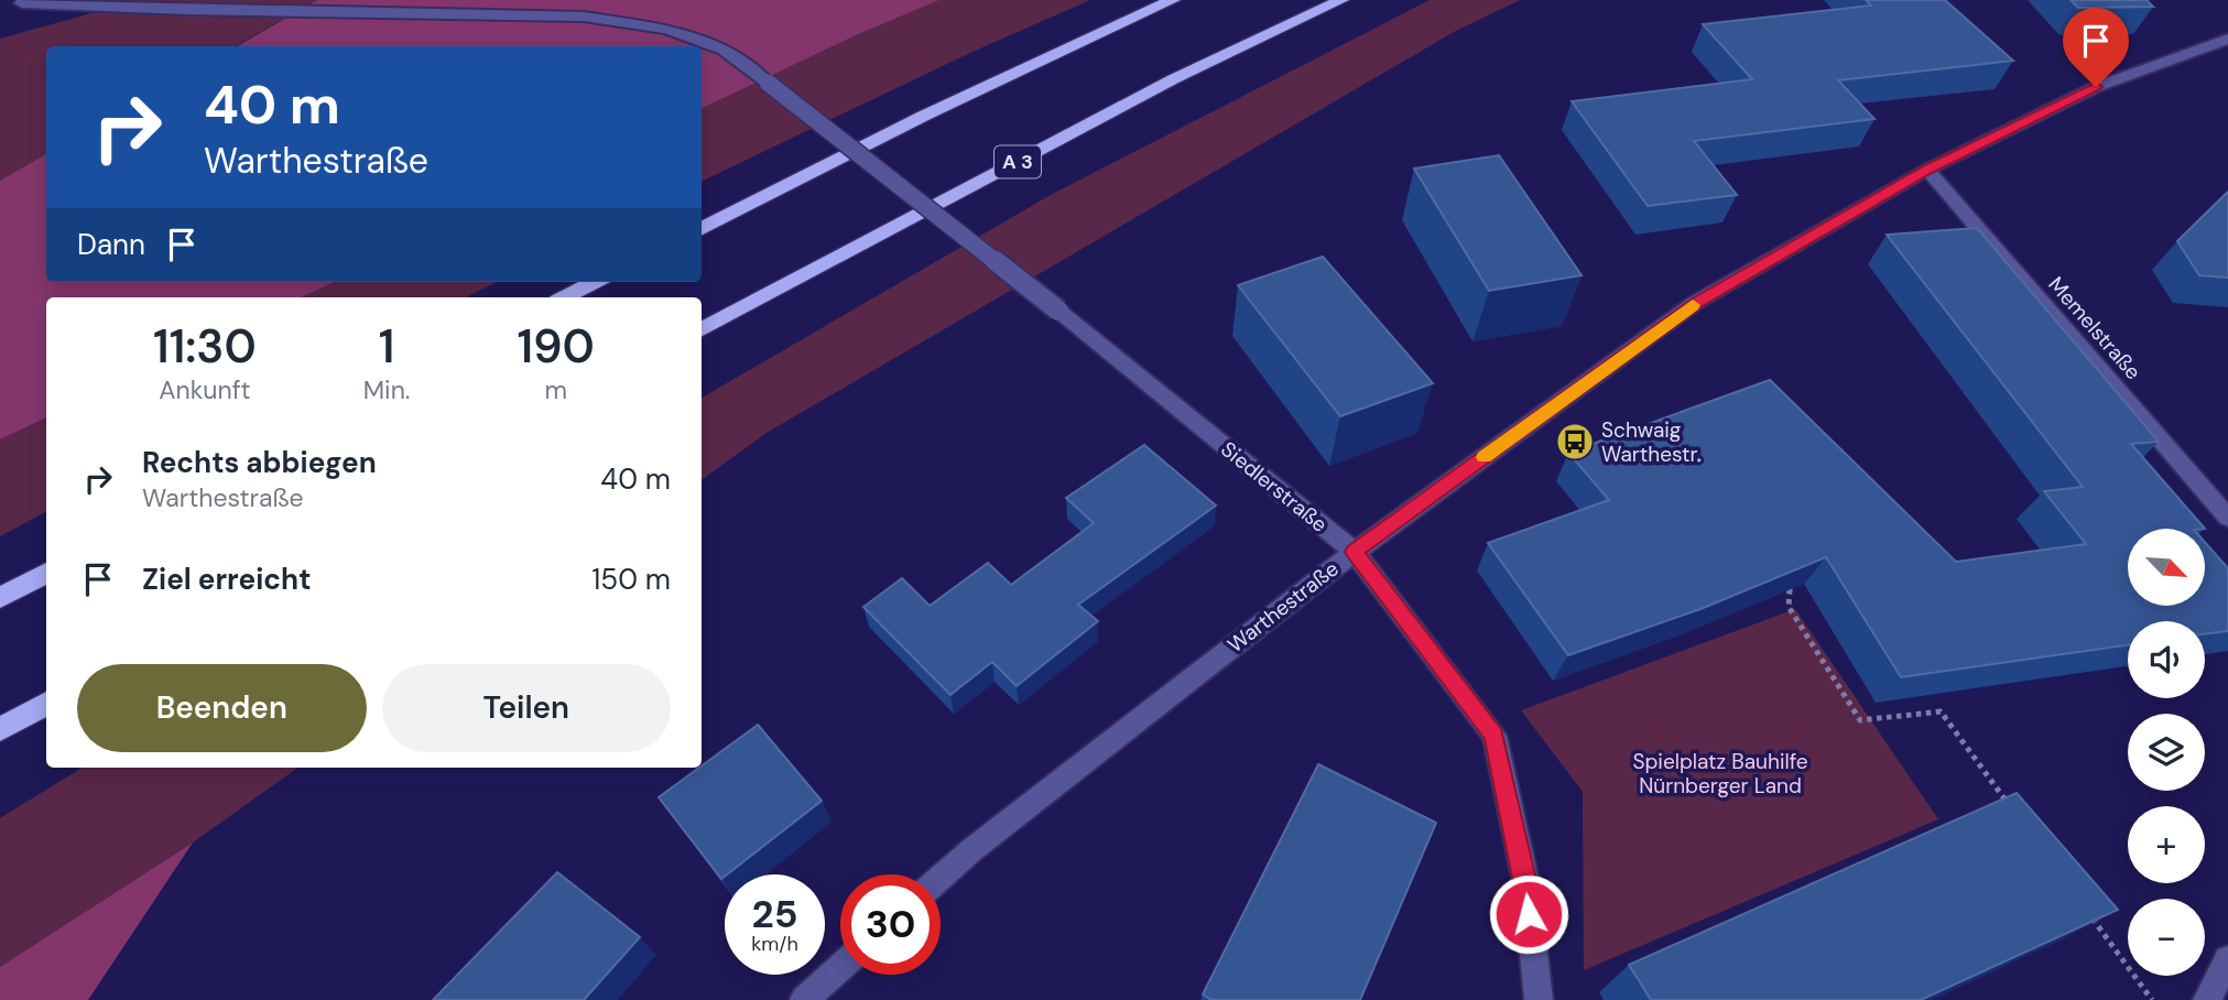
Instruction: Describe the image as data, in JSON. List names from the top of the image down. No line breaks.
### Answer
{"streets":{"highway":["A 3"],"street":["Memelstraße","Siedlerstraße","Warthestraße"]},"crossings":[["Memelstraße","Warthestraße"],["Siedlerstraße","Warthestraße"]],"parks":["Spielplatz Bauhilfe Nürnberger Land"],"places":{"bus stop":["Schwaig Warthestr."]},"north":"bottom right","page":{"turn":["40 m","Warthestraße"],"then":"Dann","eta":["11:30","Ankunft","1","Min.","190","m"],"list":[{"name":"Rechts abbiegen","note":"Warthestraße","value":"40 m"},{"name":"Ziel erreicht","value":"150 m"}],"map_buttons":["+","−"],"buttons":["Beenden","Teilen"],"speed":"25 km/h","limit":"30"}}
